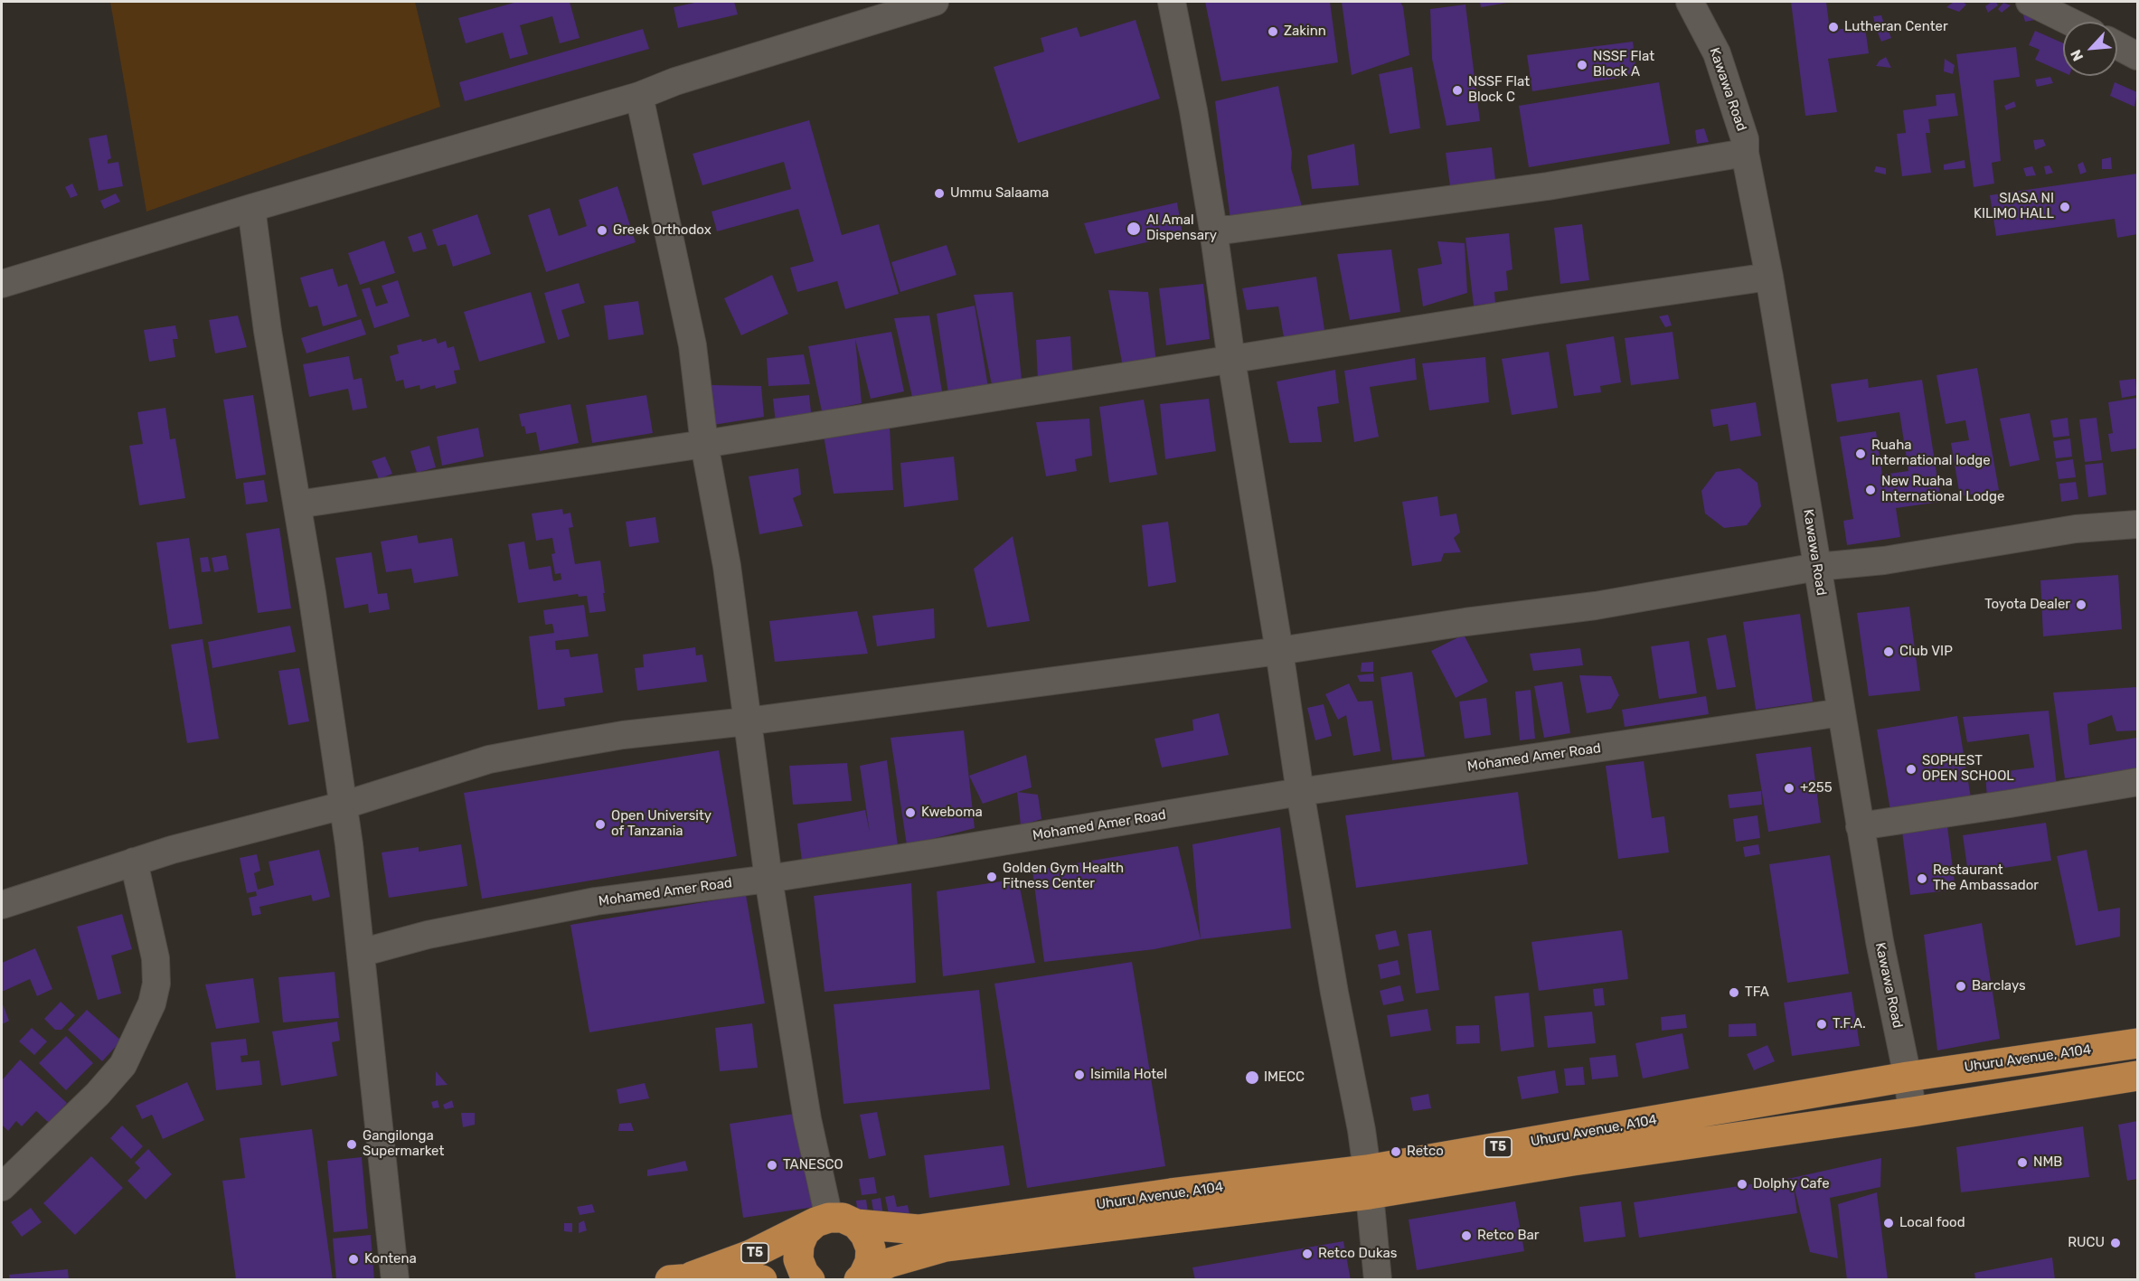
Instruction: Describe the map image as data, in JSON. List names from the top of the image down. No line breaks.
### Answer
{"streets":{"highway":["Uhuru Avenue, A104","T5"],"street":["Kawawa Road","Mohamed Amer Road"]},"crossings":[["Kawawa Road","Mohamed Amer Road"],["Kawawa Road","Uhuru Avenue, A104"],["Uhuru Avenue, A104","T5"]],"places":["Lutheran Center","Zakinn","NSSF Flat Block A","NSSF Flat Block C","Ummu Salaama","SIASA NI KILIMO HALL","Al Amal Dispensary","Greek Orthodox","Ruaha International lodge","New Ruaha International Lodge","Toyota Dealer","Club VIP","SOPHEST OPEN SCHOOL","+255","Kweboma","Open University of Tanzania","Golden Gym Health Fitness Center","Restaurant The Ambassador","Barclays","TFA","T.F.A.","Isimila Hotel","IMECC","Gangilonga Supermarket","Retco","NMB","TANESCO","Dolphy Cafe","Local food","Retco Bar","RUCU","Retco Dukas","Kontena"],"north":"bottom left"}
